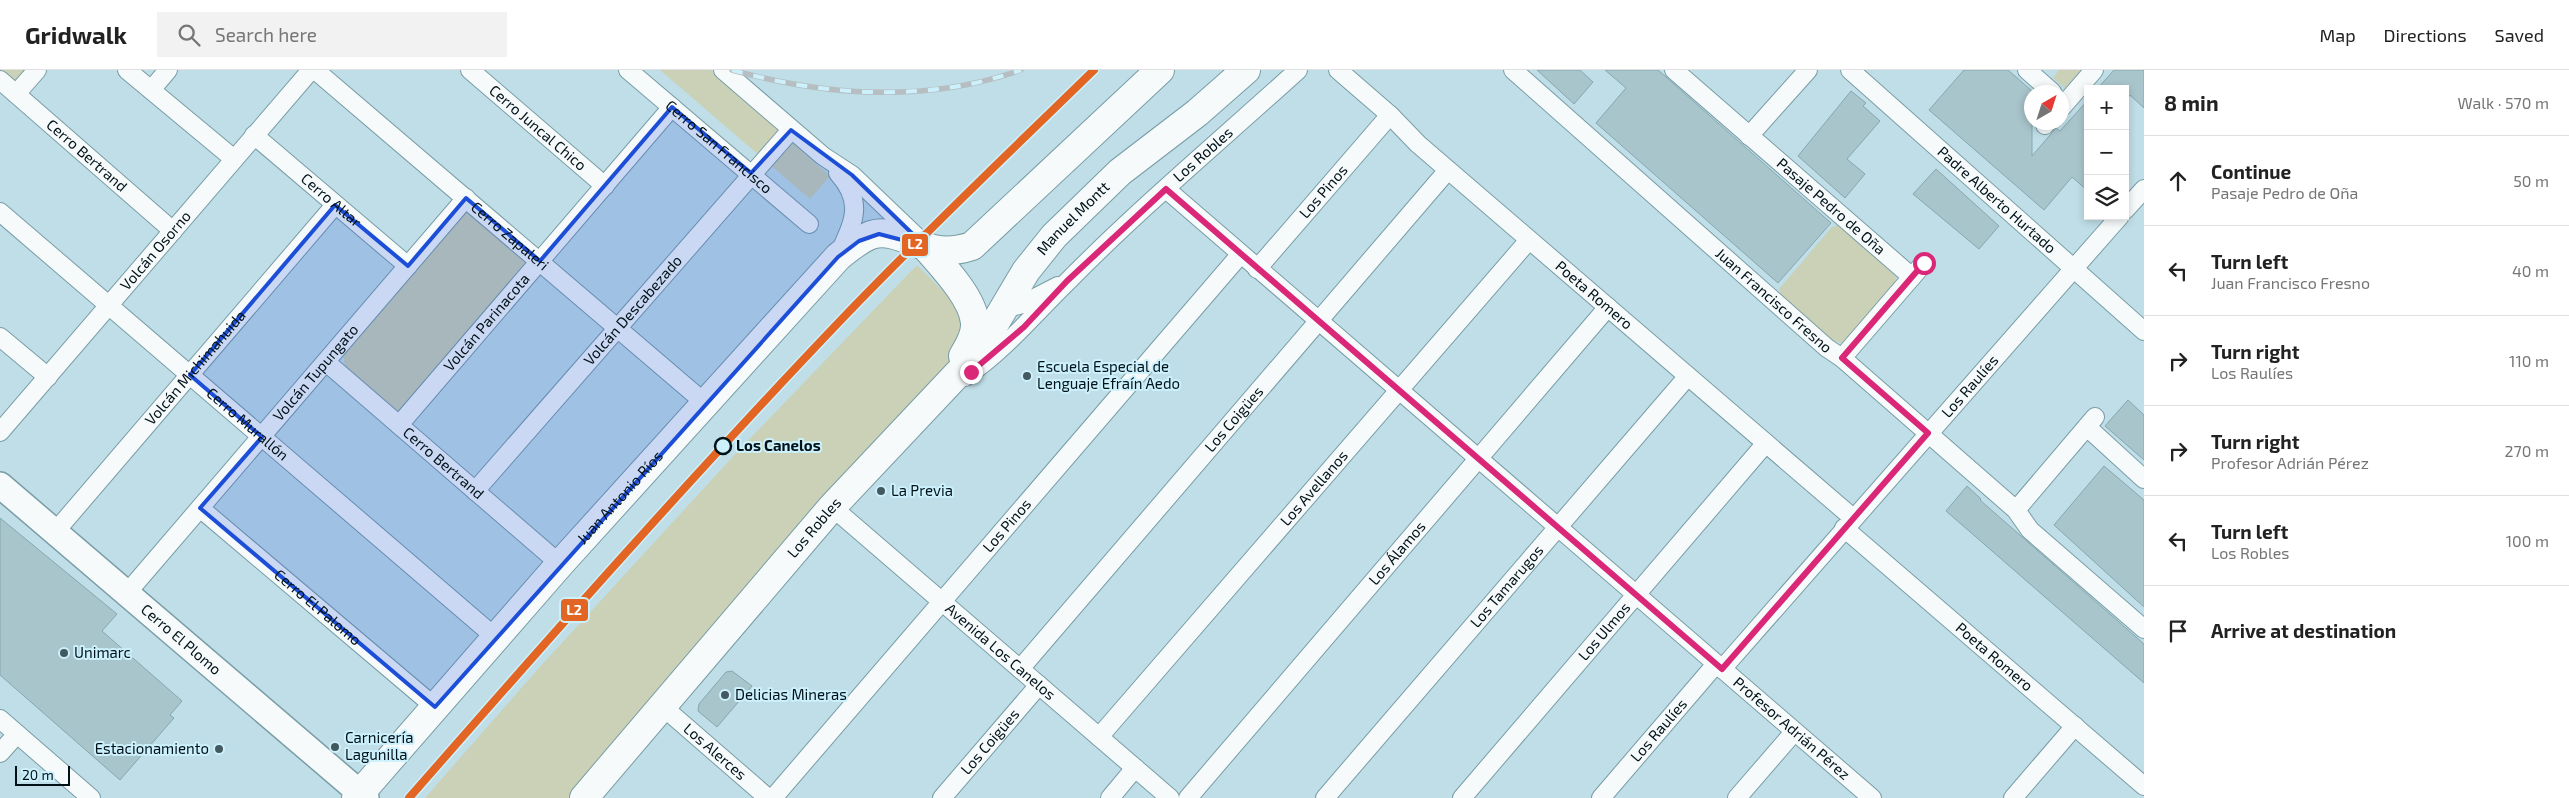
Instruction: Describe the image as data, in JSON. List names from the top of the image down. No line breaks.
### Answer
{"streets":{"main road":["Los Robles","Manuel Montt","Juan Antonio Ríos"],"street":["Cerro Juncal Chico","Cerro San Francisco","Cerro Bertrand","Los Pinos","Cerro Altar","Padre Alberto Hurtado","Pasaje Pedro de Oña","Cerro Zapaleri","Volcán Osorno","Poeta Romero","Juan Francisco Fresno","Volcán Descabezado","Volcán Parinacota","Volcán Michimahuida","Volcán Tupungato","Los Raulíes","Los Coigües","Cerro Murallón","Los Avellanos","Los Álamos","Los Tamarugos","Cerro El Palomo","Los Ulmos","Cerro El Plomo","Avenida Los Canelos","Profesor Adrián Pérez","Los Alerces"]},"crossings":[["Cerro Juncal Chico","Volcán Parinacota"],["Cerro San Francisco","Volcán Descabezado"],["Cerro San Francisco","Volcán Parinacota"],["Cerro Bertrand","Volcán Osorno"],["Cerro Bertrand","Volcán Descabezado"],["Cerro Bertrand","Volcán Parinacota"],["Cerro Bertrand","Volcán Tupungato"],["Cerro Bertrand","Juan Antonio Ríos"],["Los Robles","Manuel Montt"],["Los Robles","Avenida Los Canelos"],["Los Robles","Profesor Adrián Pérez"],["Los Robles","Los Alerces"],["Los Pinos","Poeta Romero"],["Los Pinos","Avenida Los Canelos"],["Los Pinos","Profesor Adrián Pérez"],["Cerro Altar","Volcán Osorno"],["Cerro Altar","Volcán Michimahuida"],["Cerro Altar","Volcán Tupungato"],["Padre Alberto Hurtado","Los Raulíes"],["Cerro Zapaleri","Volcán Descabezado"],["Cerro Zapaleri","Volcán Parinacota"],["Cerro Zapaleri","Volcán Tupungato"],["Cerro Zapaleri","Juan Antonio Ríos"],["Volcán Osorno","Cerro Murallón"],["Poeta Romero","Los Raulíes"],["Poeta Romero","Los Coigües"],["Poeta Romero","Los Avellanos"],["Poeta Romero","Los Álamos"],["Poeta Romero","Los Tamarugos"],["Poeta Romero","Los Ulmos"],["Juan Francisco Fresno","Los Raulíes"],["Volcán Michimahuida","Cerro Murallón"],["Volcán Michimahuida","Cerro El Plomo"],["Volcán Tupungato","Cerro Murallón"],["Volcán Tupungato","Cerro El Palomo"],["Volcán Tupungato","Cerro El Plomo"],["Los Raulíes","Profesor Adrián Pérez"],["Los Coigües","Avenida Los Canelos"],["Los Coigües","Profesor Adrián Pérez"],["Cerro Murallón","Juan Antonio Ríos"],["Los Avellanos","Avenida Los Canelos"],["Los Avellanos","Profesor Adrián Pérez"],["Juan Antonio Ríos","Cerro El Palomo"],["Juan Antonio Ríos","Cerro El Plomo"],["Los Álamos","Profesor Adrián Pérez"],["Los Tamarugos","Profesor Adrián Pérez"],["Los Ulmos","Profesor Adrián Pérez"]],"places":["Escuela Especial de Lenguaje Efraín Aedo","Los Canelos","La Previa","Unimarc","Delicias Mineras","Carnicería Lagunilla","Estacionamiento"],"lines":["transit line L2"],"scale_bar":"20 m","north":"top right","page":{"header":"Gridwalk","search":"Search here","nav":["Map","Directions","Saved"],"heading":["8 min","Walk · 570 m"],"map_buttons":["+","−"],"list":[["Continue","Pasaje Pedro de Oña","50 m"],["Turn left","Juan Francisco Fresno","40 m"],["Turn right","Los Raulíes","110 m"],["Turn right","Profesor Adrián Pérez","270 m"],["Turn left","Los Robles","100 m"],"Arrive at destination"],"scale":"20 m"}}
